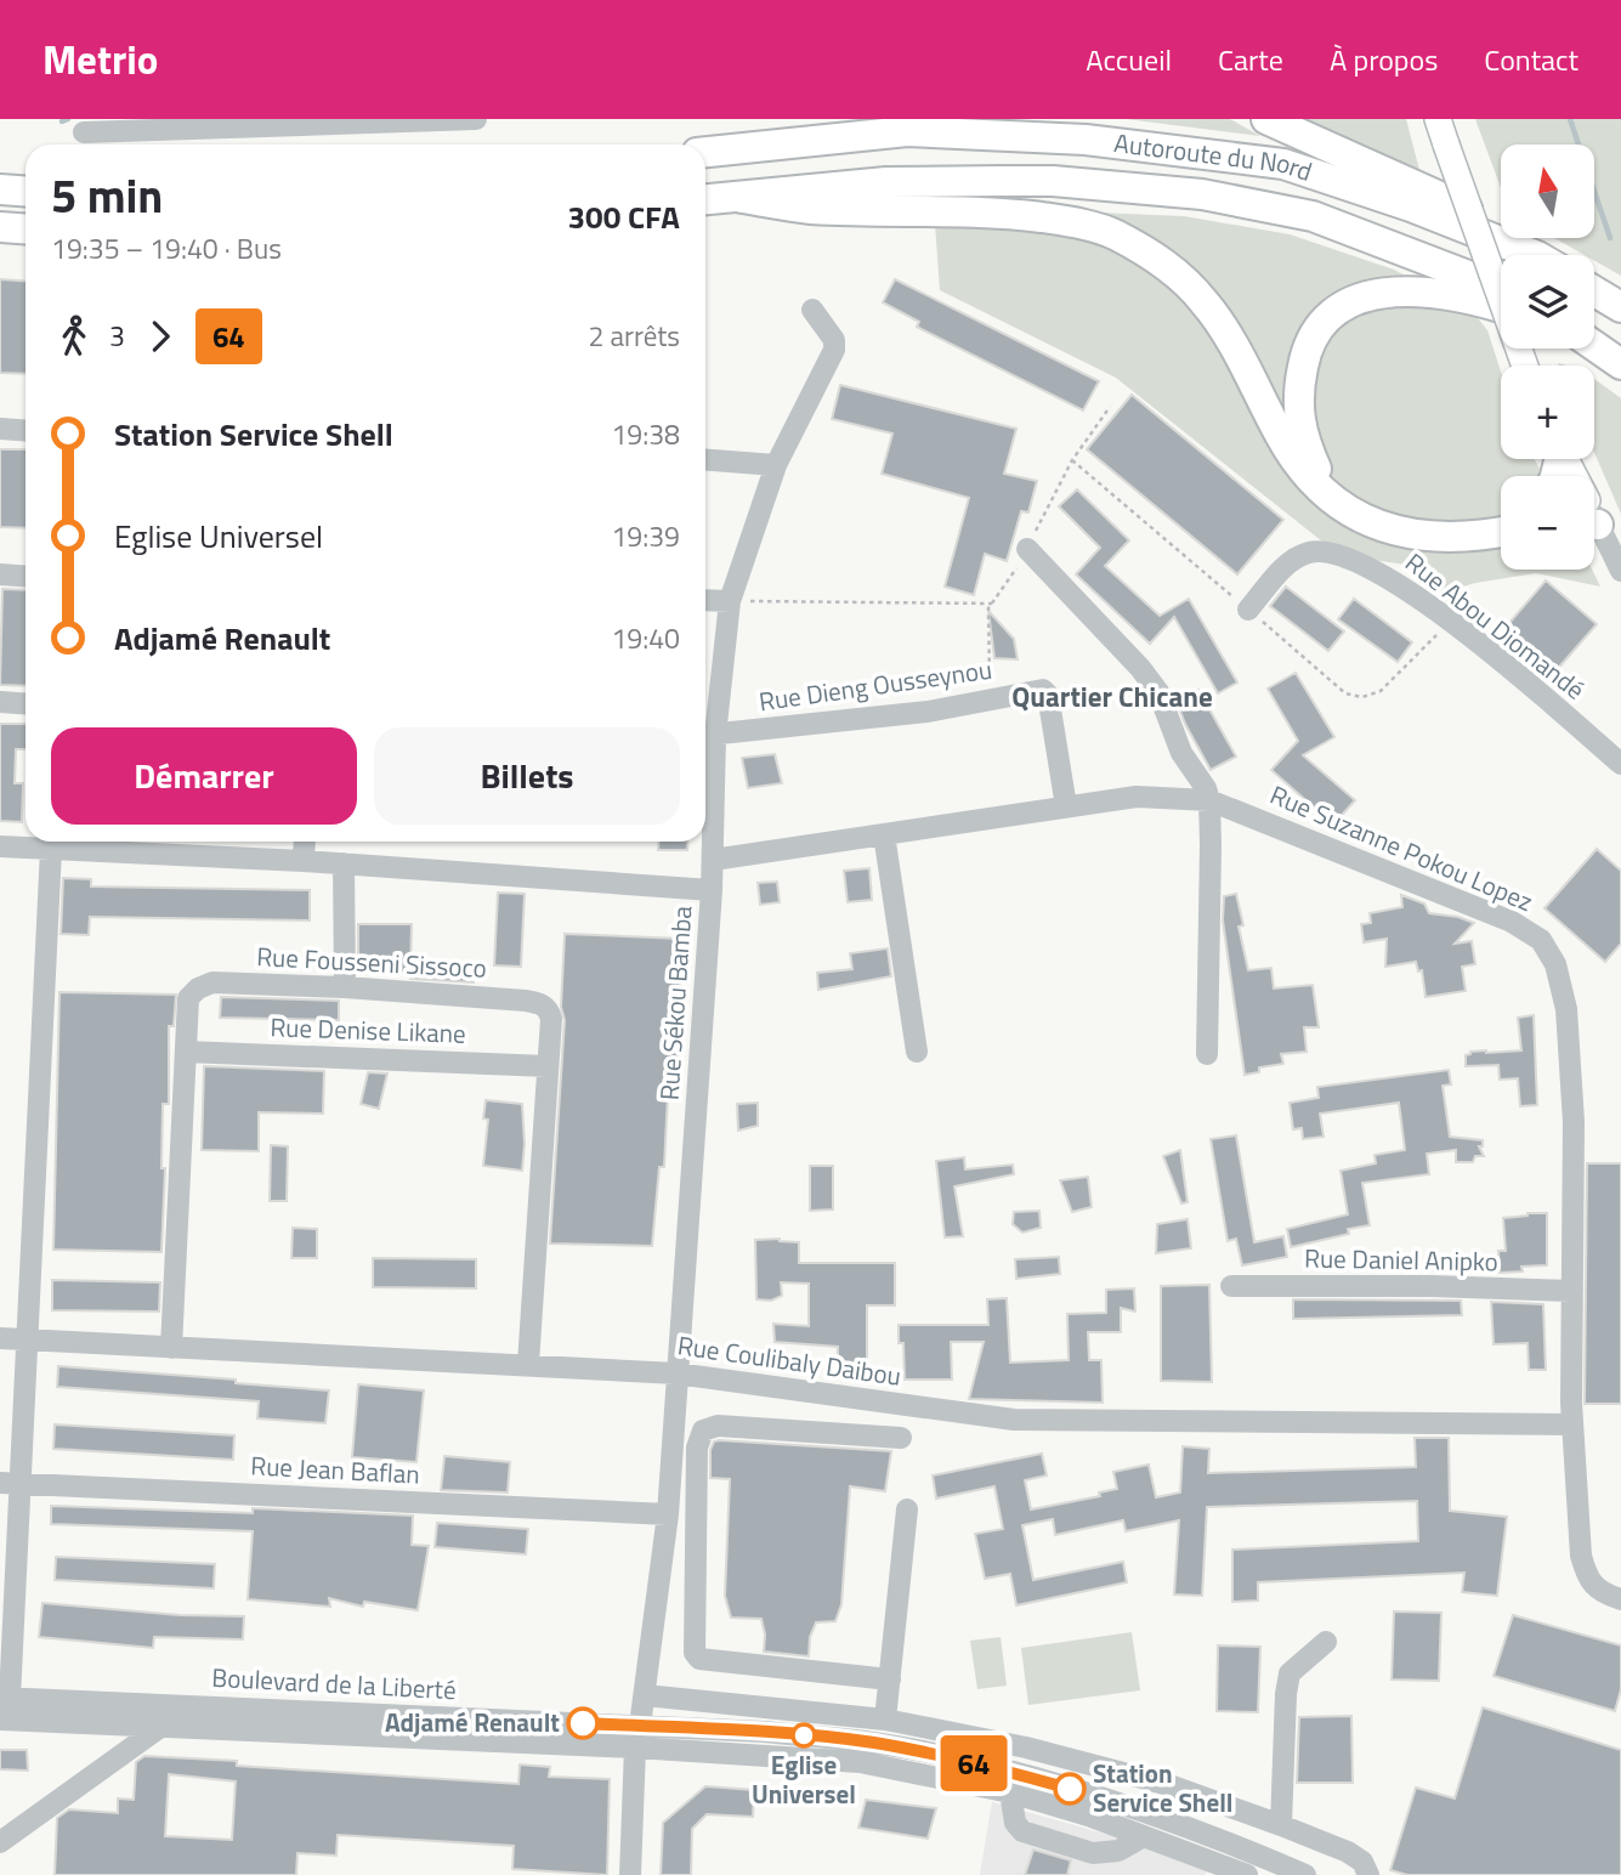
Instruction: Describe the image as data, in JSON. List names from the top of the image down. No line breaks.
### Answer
{"streets":{"highway":["Autoroute du Nord"],"street":["Rue Abou Diomandé","Rue Dieng Ousseynou","Rue Suzanne Pokou Lopez","Rue Fousseni Sissoco","Rue Sékou Bamba","Rue Denise Likane","Rue Daniel Anipko","Rue Coulibaly Daibou","Rue Jean Baflan","Boulevard de la Liberté"]},"crossings":[["Rue Dieng Ousseynou","Rue Suzanne Pokou Lopez"],["Rue Dieng Ousseynou","Rue Sékou Bamba"],["Rue Suzanne Pokou Lopez","Rue Sékou Bamba"],["Rue Suzanne Pokou Lopez","Rue Daniel Anipko"],["Rue Suzanne Pokou Lopez","Rue Coulibaly Daibou"],["Rue Fousseni Sissoco","Rue Denise Likane"],["Rue Fousseni Sissoco","Rue Coulibaly Daibou"],["Rue Sékou Bamba","Rue Coulibaly Daibou"],["Rue Sékou Bamba","Rue Jean Baflan"],["Rue Sékou Bamba","Boulevard de la Liberté"]],"districts":["Quartier Chicane"],"places":["Adjamé Renault","Eglise Universel","Station Service Shell"],"lines":["bus line 64"],"north":"top","page":{"header":"Metrio","nav":["Accueil","Carte","À propos","Contact"],"on_map":"64","map_buttons":["+","−"],"heading":["5 min","19:35 – 19:40 · Bus","300 CFA"],"legs":["3","64","2 arrêts"],"list":[{"name":"Station Service Shell","value":"19:38"},{"name":"Eglise Universel","value":"19:39"},{"name":"Adjamé Renault","value":"19:40"}],"buttons":["Démarrer","Billets"]}}
